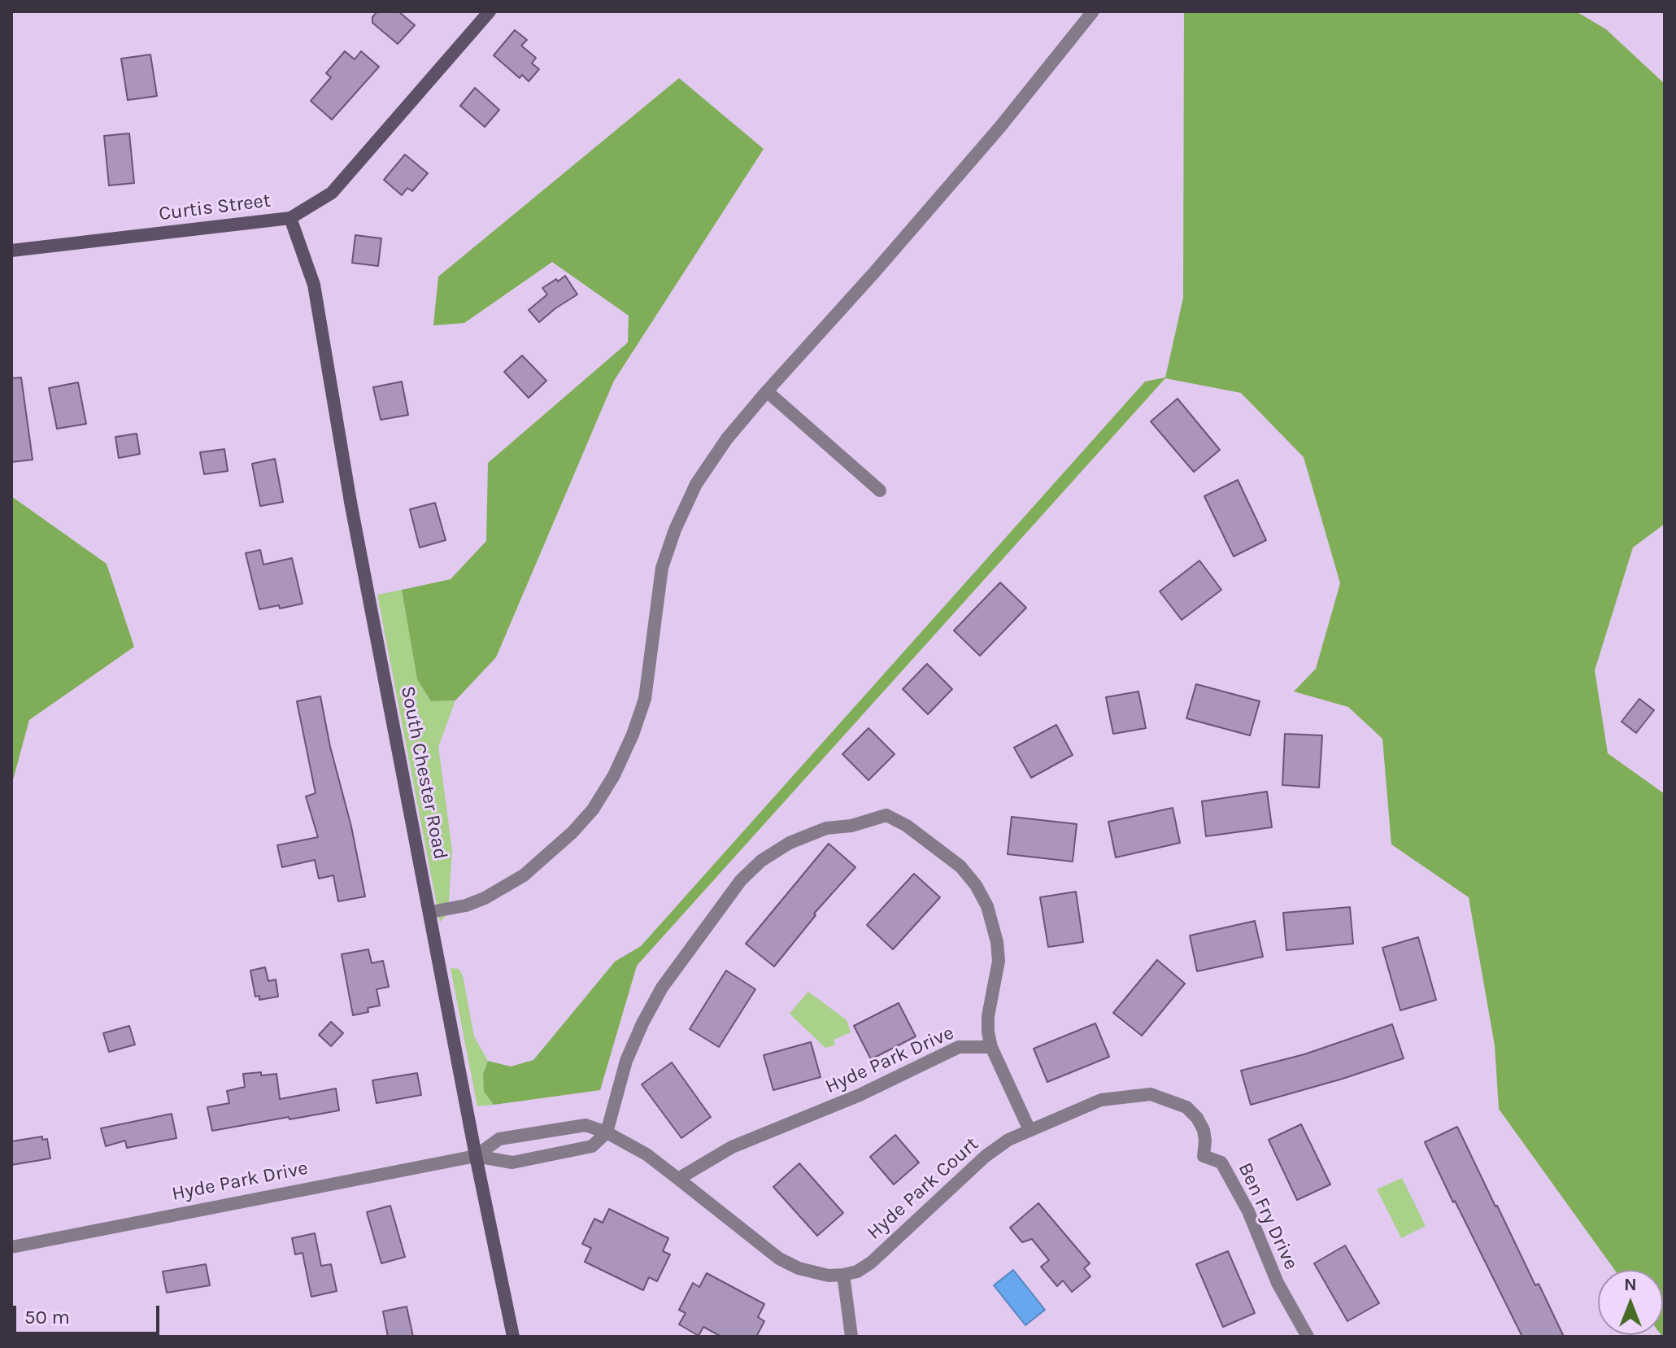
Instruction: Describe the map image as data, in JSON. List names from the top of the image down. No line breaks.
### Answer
{"streets":{"street":["Curtis Street","South Chester Road","Hyde Park Drive","Hyde Park Court","Ben Fry Drive"]},"crossings":[["Curtis Street","South Chester Road"],["South Chester Road","Hyde Park Drive"],["Hyde Park Court","Ben Fry Drive"]],"scale_bar":"50 m","north":"top"}
